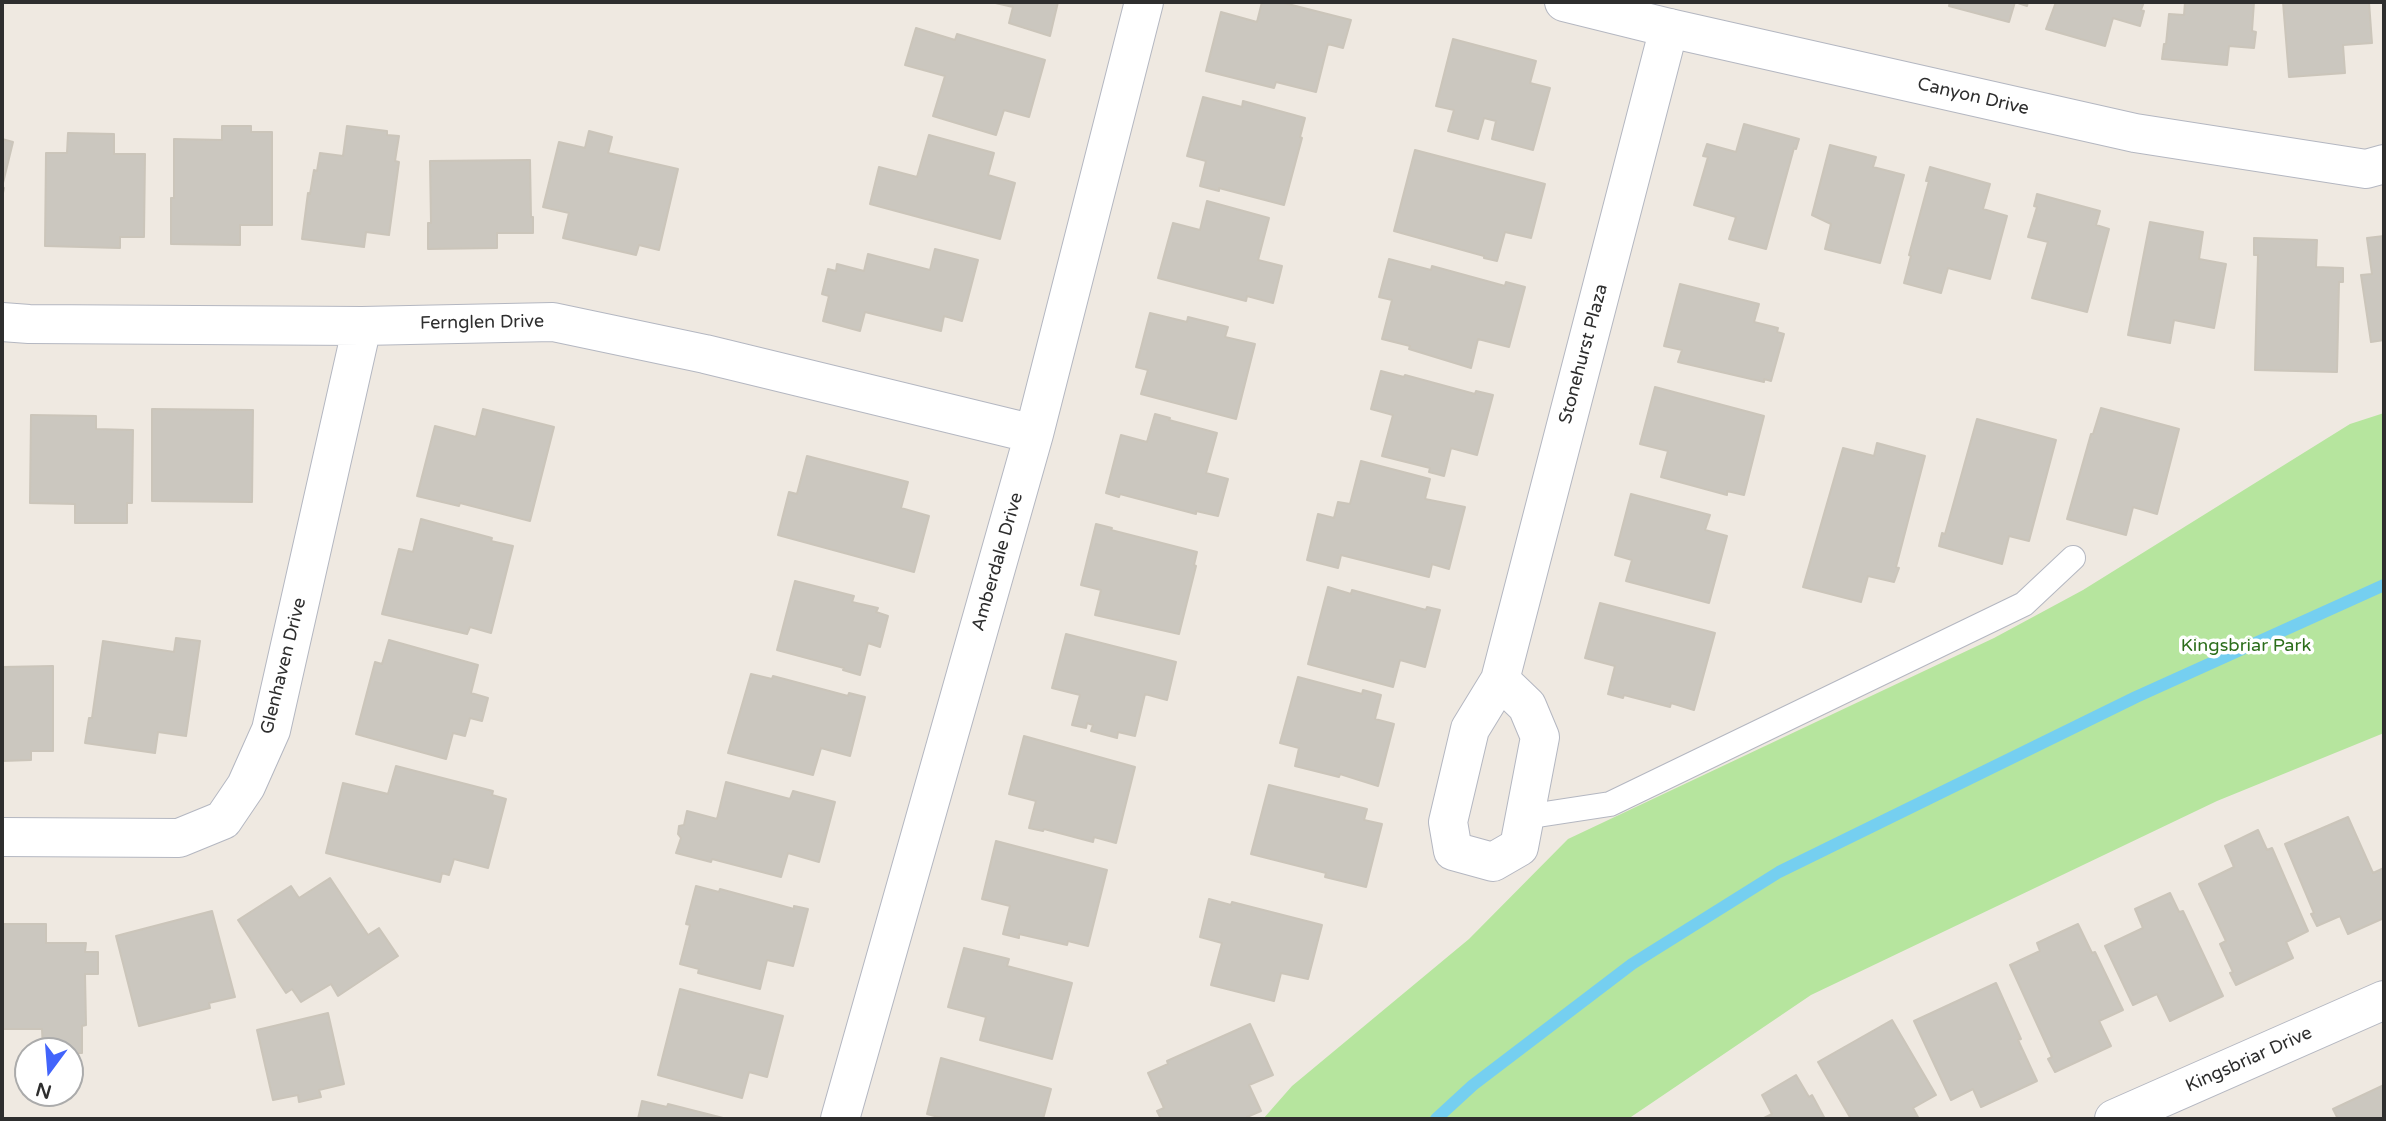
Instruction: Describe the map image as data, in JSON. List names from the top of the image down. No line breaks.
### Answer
{"streets":{"street":["Canyon Drive","Fernglen Drive","Stonehurst Plaza","Amberdale Drive","Glenhaven Drive","Kingsbriar Drive"]},"crossings":[["Canyon Drive","Stonehurst Plaza"],["Fernglen Drive","Amberdale Drive"],["Fernglen Drive","Glenhaven Drive"]],"parks":["Kingsbriar Park"],"north":"bottom"}
